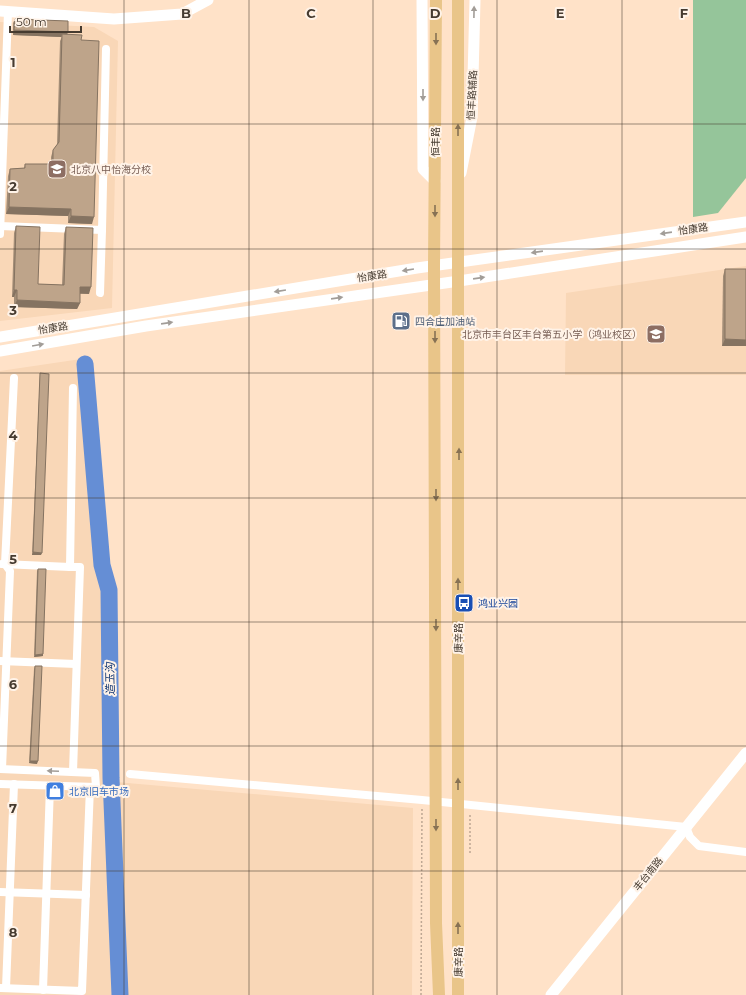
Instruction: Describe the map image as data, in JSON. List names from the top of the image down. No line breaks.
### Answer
{"streets":{"main road":["恒丰路辅路","恒丰路","怡康路","康辛路","丰台南路"]},"crossings":[["恒丰路","怡康路"],["恒丰路","康辛路"],["怡康路","康辛路"]],"water":["造玉沟"],"places":{"school or university":["北京八中怡海分校","北京市丰台区丰台第五小学（鸿业校区）"],"fuel station":["四合庄加油站"],"bus stop":["鸿业兴园"],"shop":["北京旧车市场"]},"scale_bar":"50 m","grid":{"columns":["B","C","D","E","F"],"rows":["1","2","3","4","5","6","7","8"]}}
